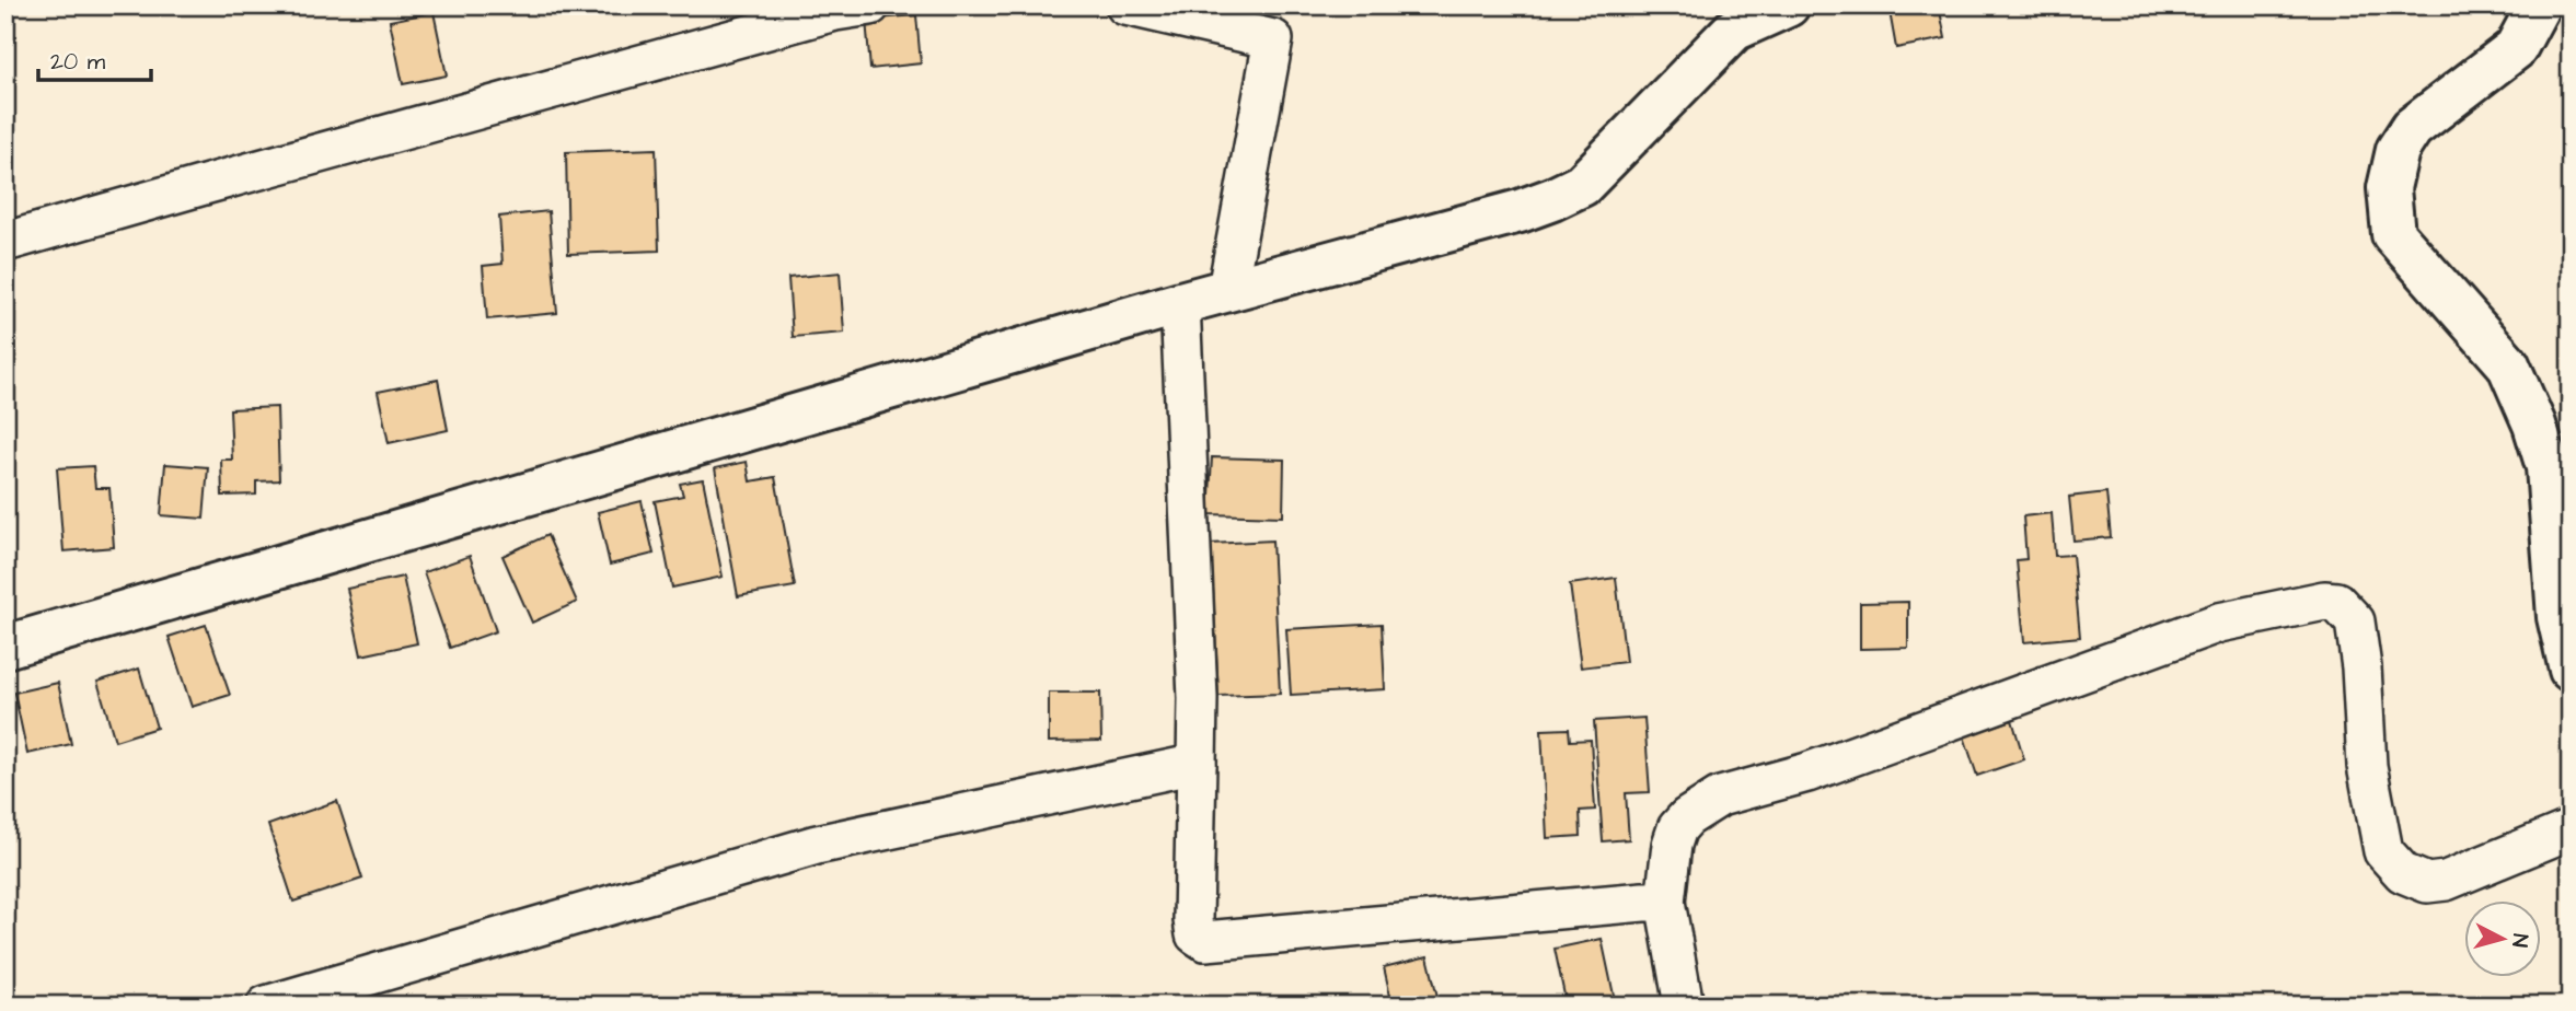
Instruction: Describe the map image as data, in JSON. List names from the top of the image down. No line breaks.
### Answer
{"scale_bar":"20 m","north":"right"}
